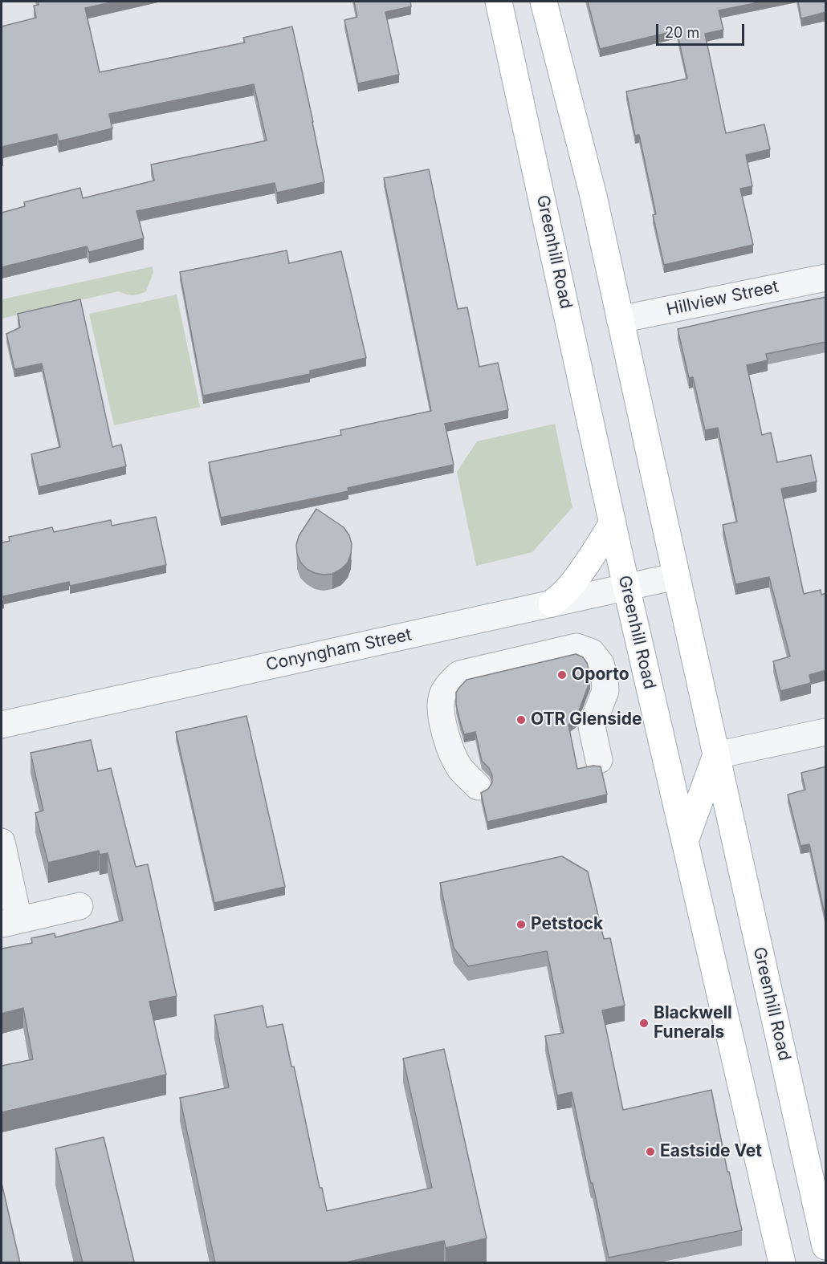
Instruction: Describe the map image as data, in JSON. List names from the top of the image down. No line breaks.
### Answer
{"streets":{"main road":["Greenhill Road"],"street":["Hillview Street","Conyngham Street"]},"crossings":[["Greenhill Road","Hillview Street"],["Greenhill Road","Conyngham Street"]],"places":["Oporto","OTR Glenside","Petstock","Blackwell Funerals","Eastside Vet"],"scale_bar":"20 m"}
